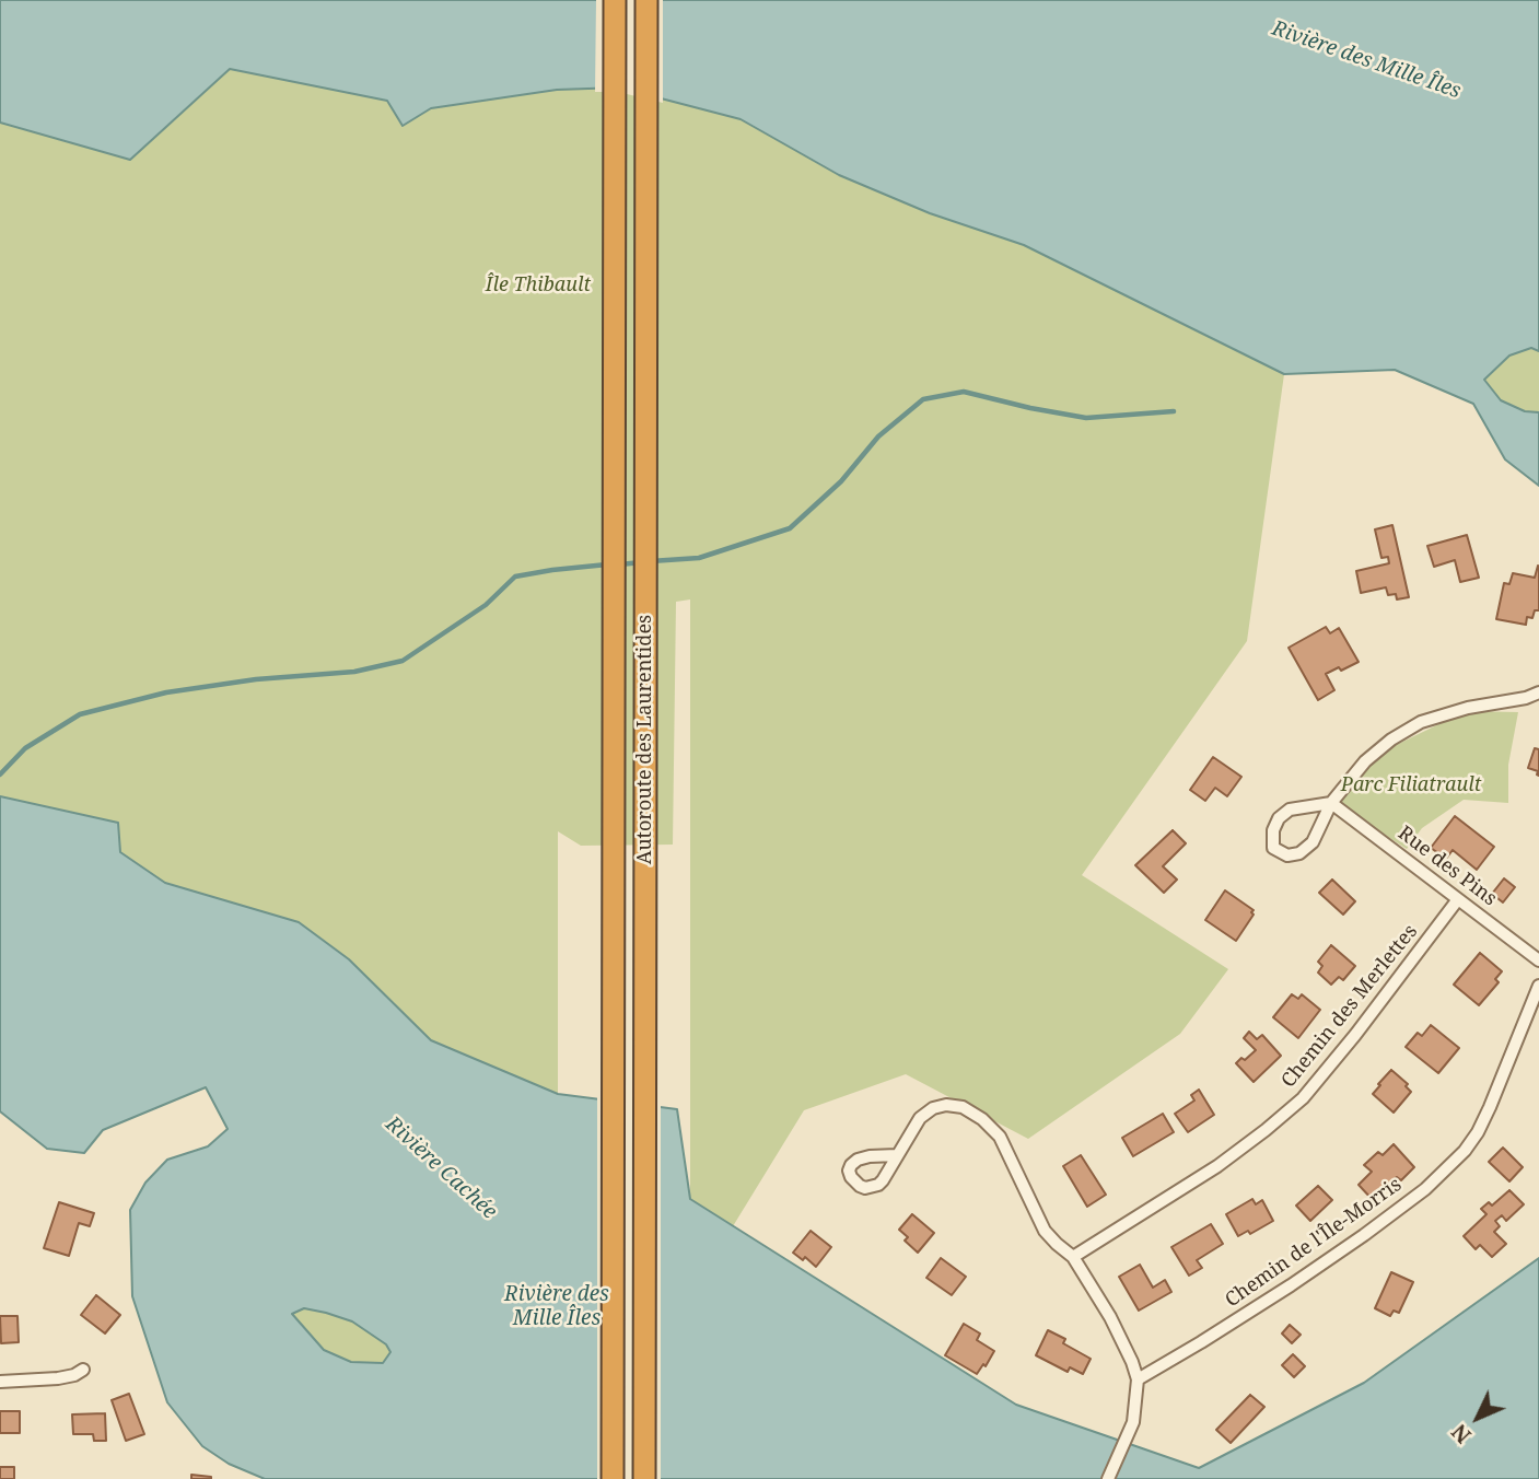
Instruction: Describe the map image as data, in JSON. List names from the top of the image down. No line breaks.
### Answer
{"streets":{"highway":["Autoroute des Laurentides"],"street":["Rue des Pins","Chemin des Merlettes","Chemin de l'Île-Morris"]},"crossings":[["Rue des Pins","Chemin des Merlettes"]],"water":["Rivière des Mille Îles","Rivière Cachée"],"parks":["Île Thibault","Parc Filiatrault"],"north":"bottom left"}
